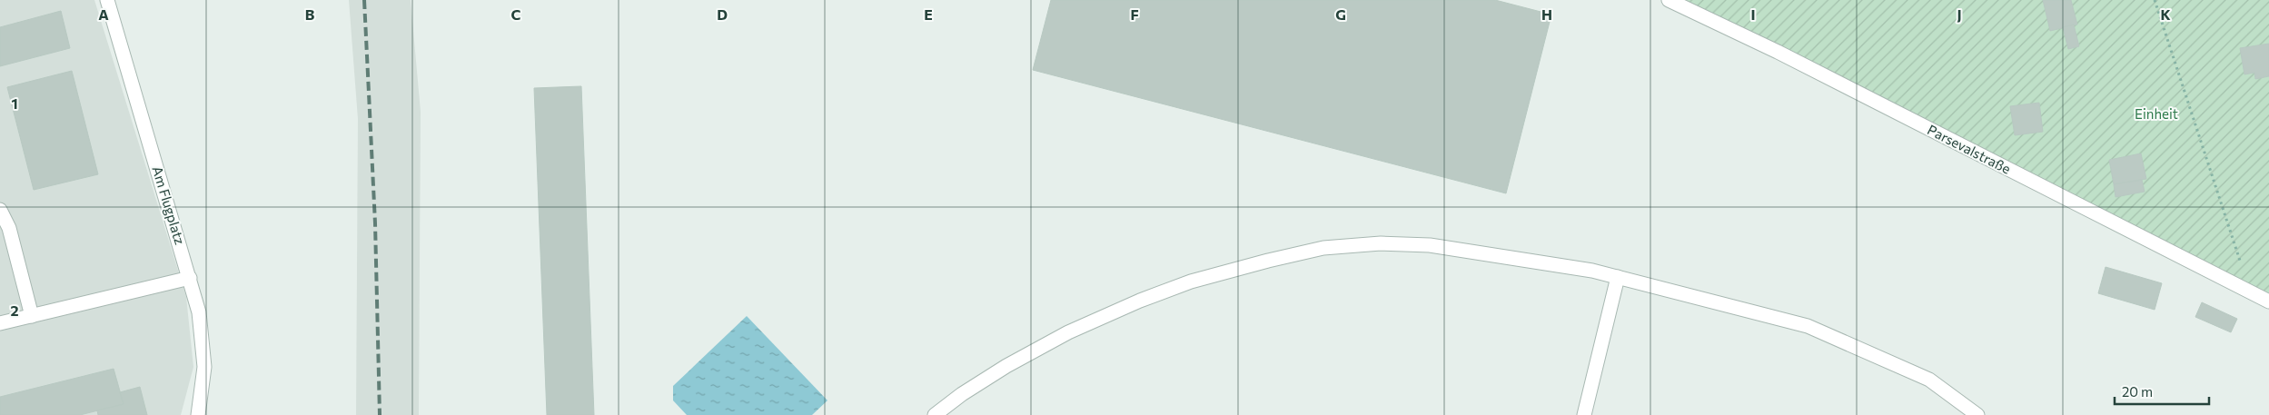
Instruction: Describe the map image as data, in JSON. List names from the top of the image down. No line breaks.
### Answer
{"streets":{"street":["Parsevalstraße","Am Flugplatz"]},"parks":["Einheit"],"scale_bar":"20 m","grid":{"columns":["A","B","C","D","E","F","G","H","I","J","K"],"rows":["1","2"]}}
